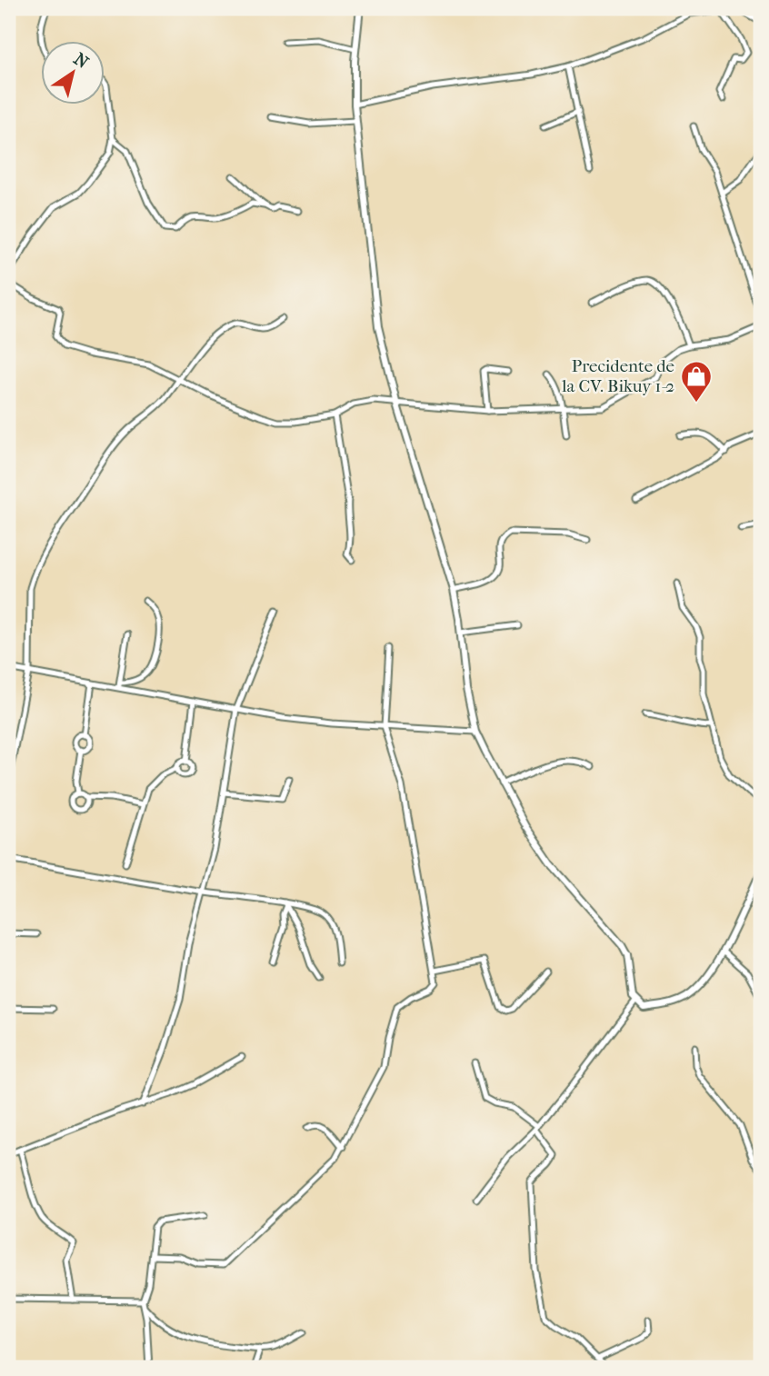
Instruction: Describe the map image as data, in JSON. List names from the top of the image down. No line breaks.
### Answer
{"places":{"shop":["Precidente de la CV. Bikuy 1-2"]},"north":"top right"}
